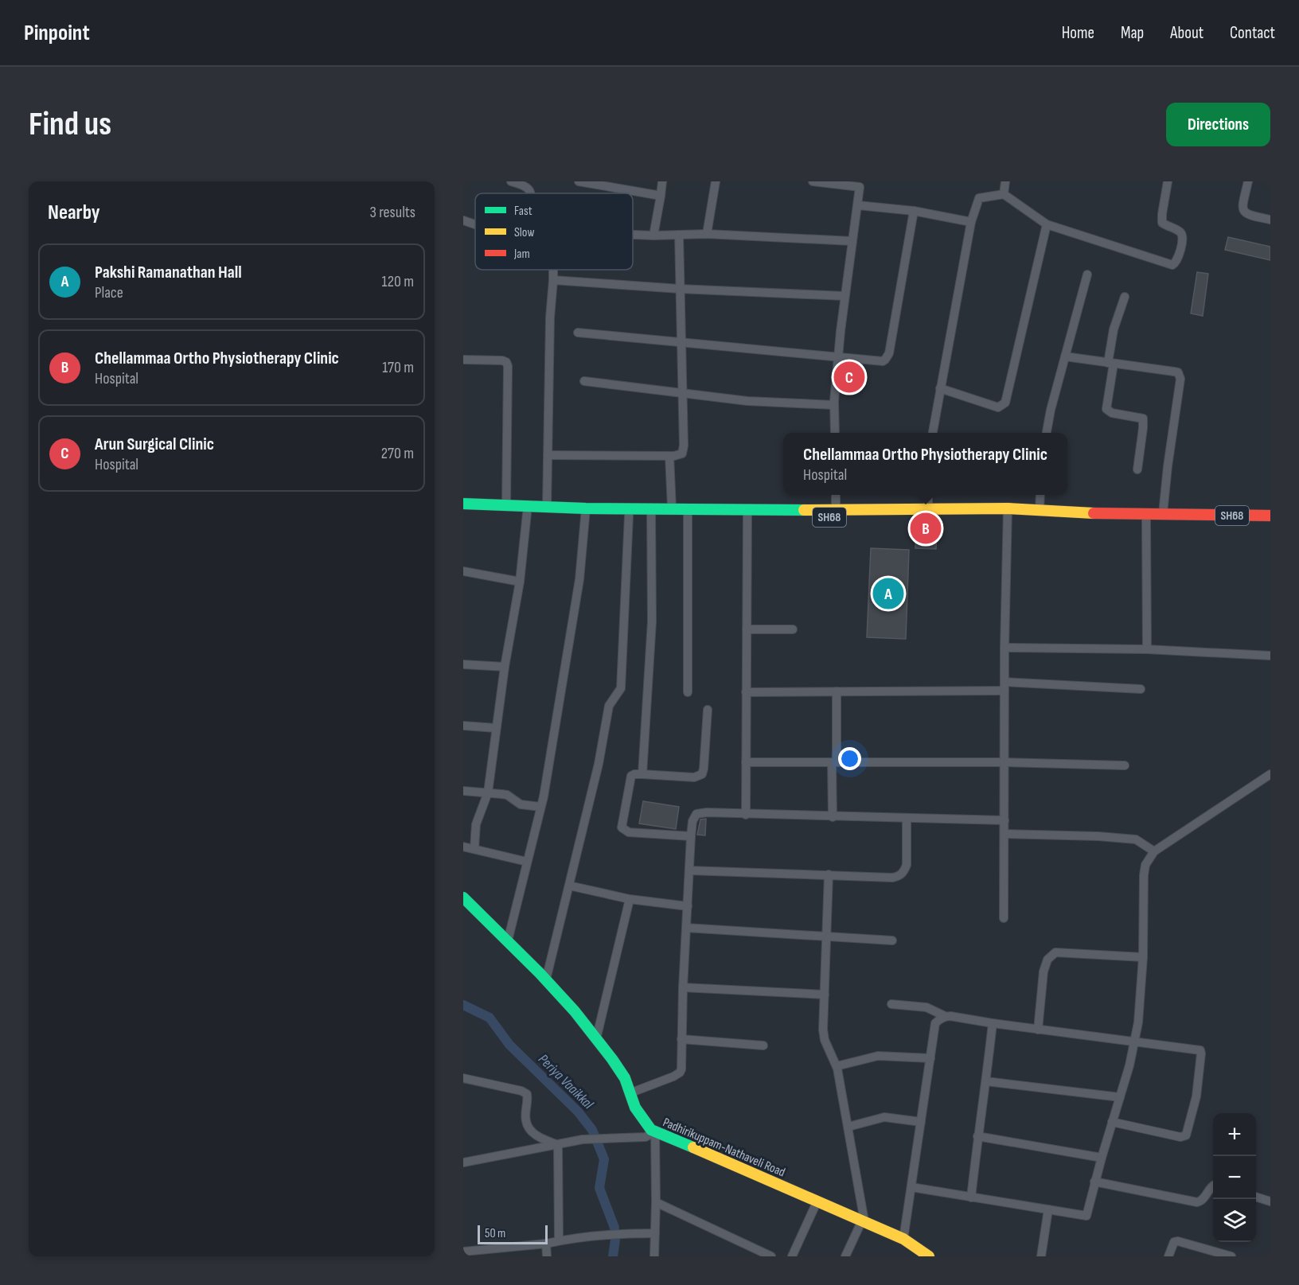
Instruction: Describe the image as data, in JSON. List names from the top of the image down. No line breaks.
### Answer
{"streets":{"main road":["SH68","Padhirikuppam-Nathaveli Road"]},"water":["Periya Vaaikkal"],"legend":["Fast","Slow","Jam"],"scale_bar":"50 m","page":{"header":"Pinpoint","nav":["Home","Map","About","Contact"],"buttons":"Directions","title":"Find us","heading":["Nearby","3 results"],"list":[{"mark":"A","name":"Pakshi Ramanathan Hall","note":"Place","value":"120 m"},{"mark":"B","name":"Chellammaa Ortho Physiotherapy Clinic","note":"Hospital","value":"170 m"},{"mark":"C","name":"Arun Surgical Clinic","note":"Hospital","value":"270 m"}],"pins":["C","B","A"],"popup":["Chellammaa Ortho Physiotherapy Clinic","Hospital"],"map_buttons":["+","−"],"scale":"50 m"}}
